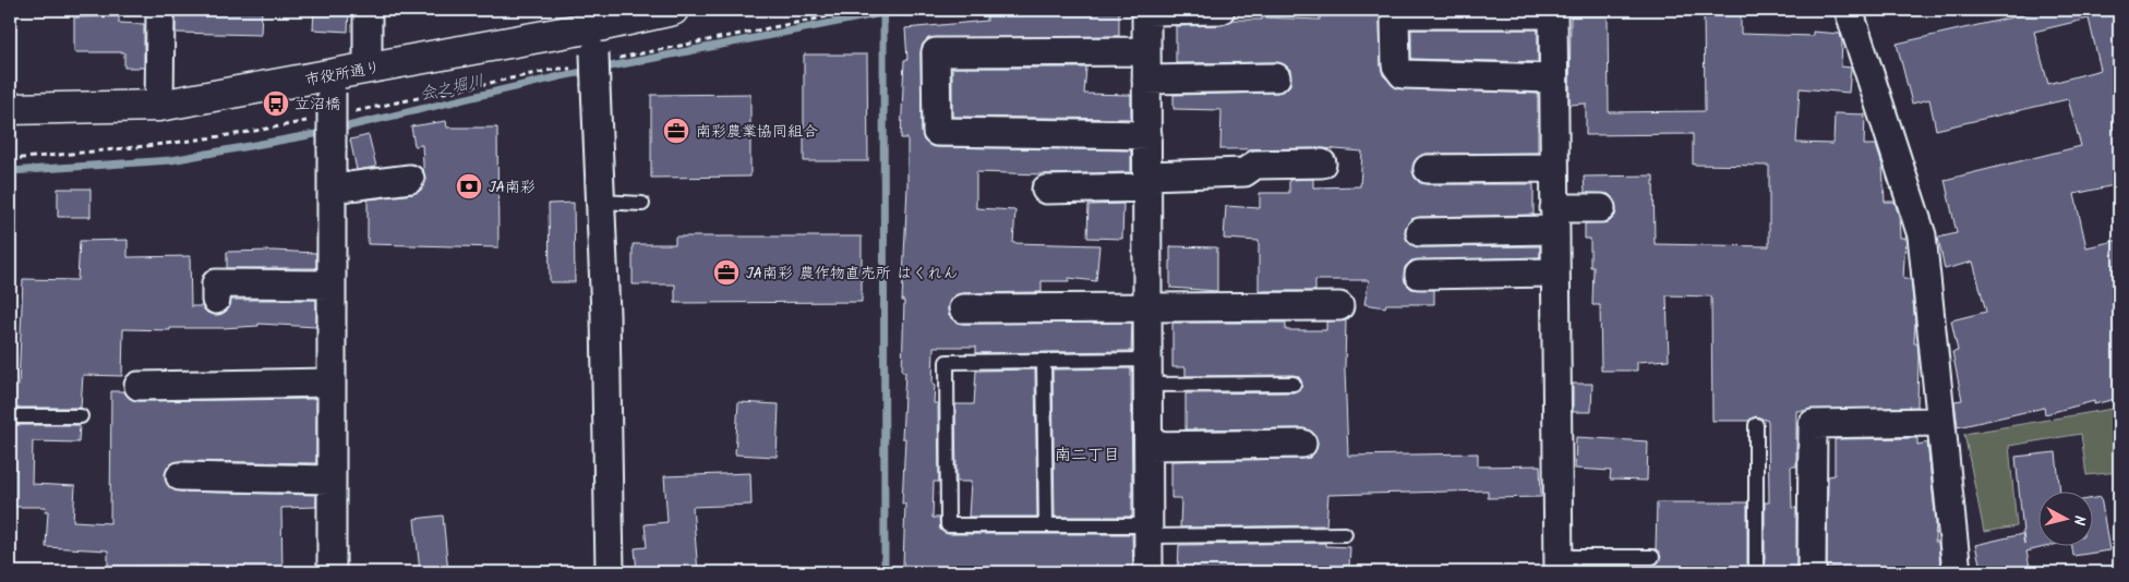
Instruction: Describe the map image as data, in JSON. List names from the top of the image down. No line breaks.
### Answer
{"streets":{"street":["市役所通り"]},"districts":["南二丁目"],"water":["会之堀川"],"places":{"bus stop":["立沼橋"],"office":["南彩農業協同組合","JA南彩 農作物直売所 はくれん"],"bank":["JA南彩"]},"north":"right"}
